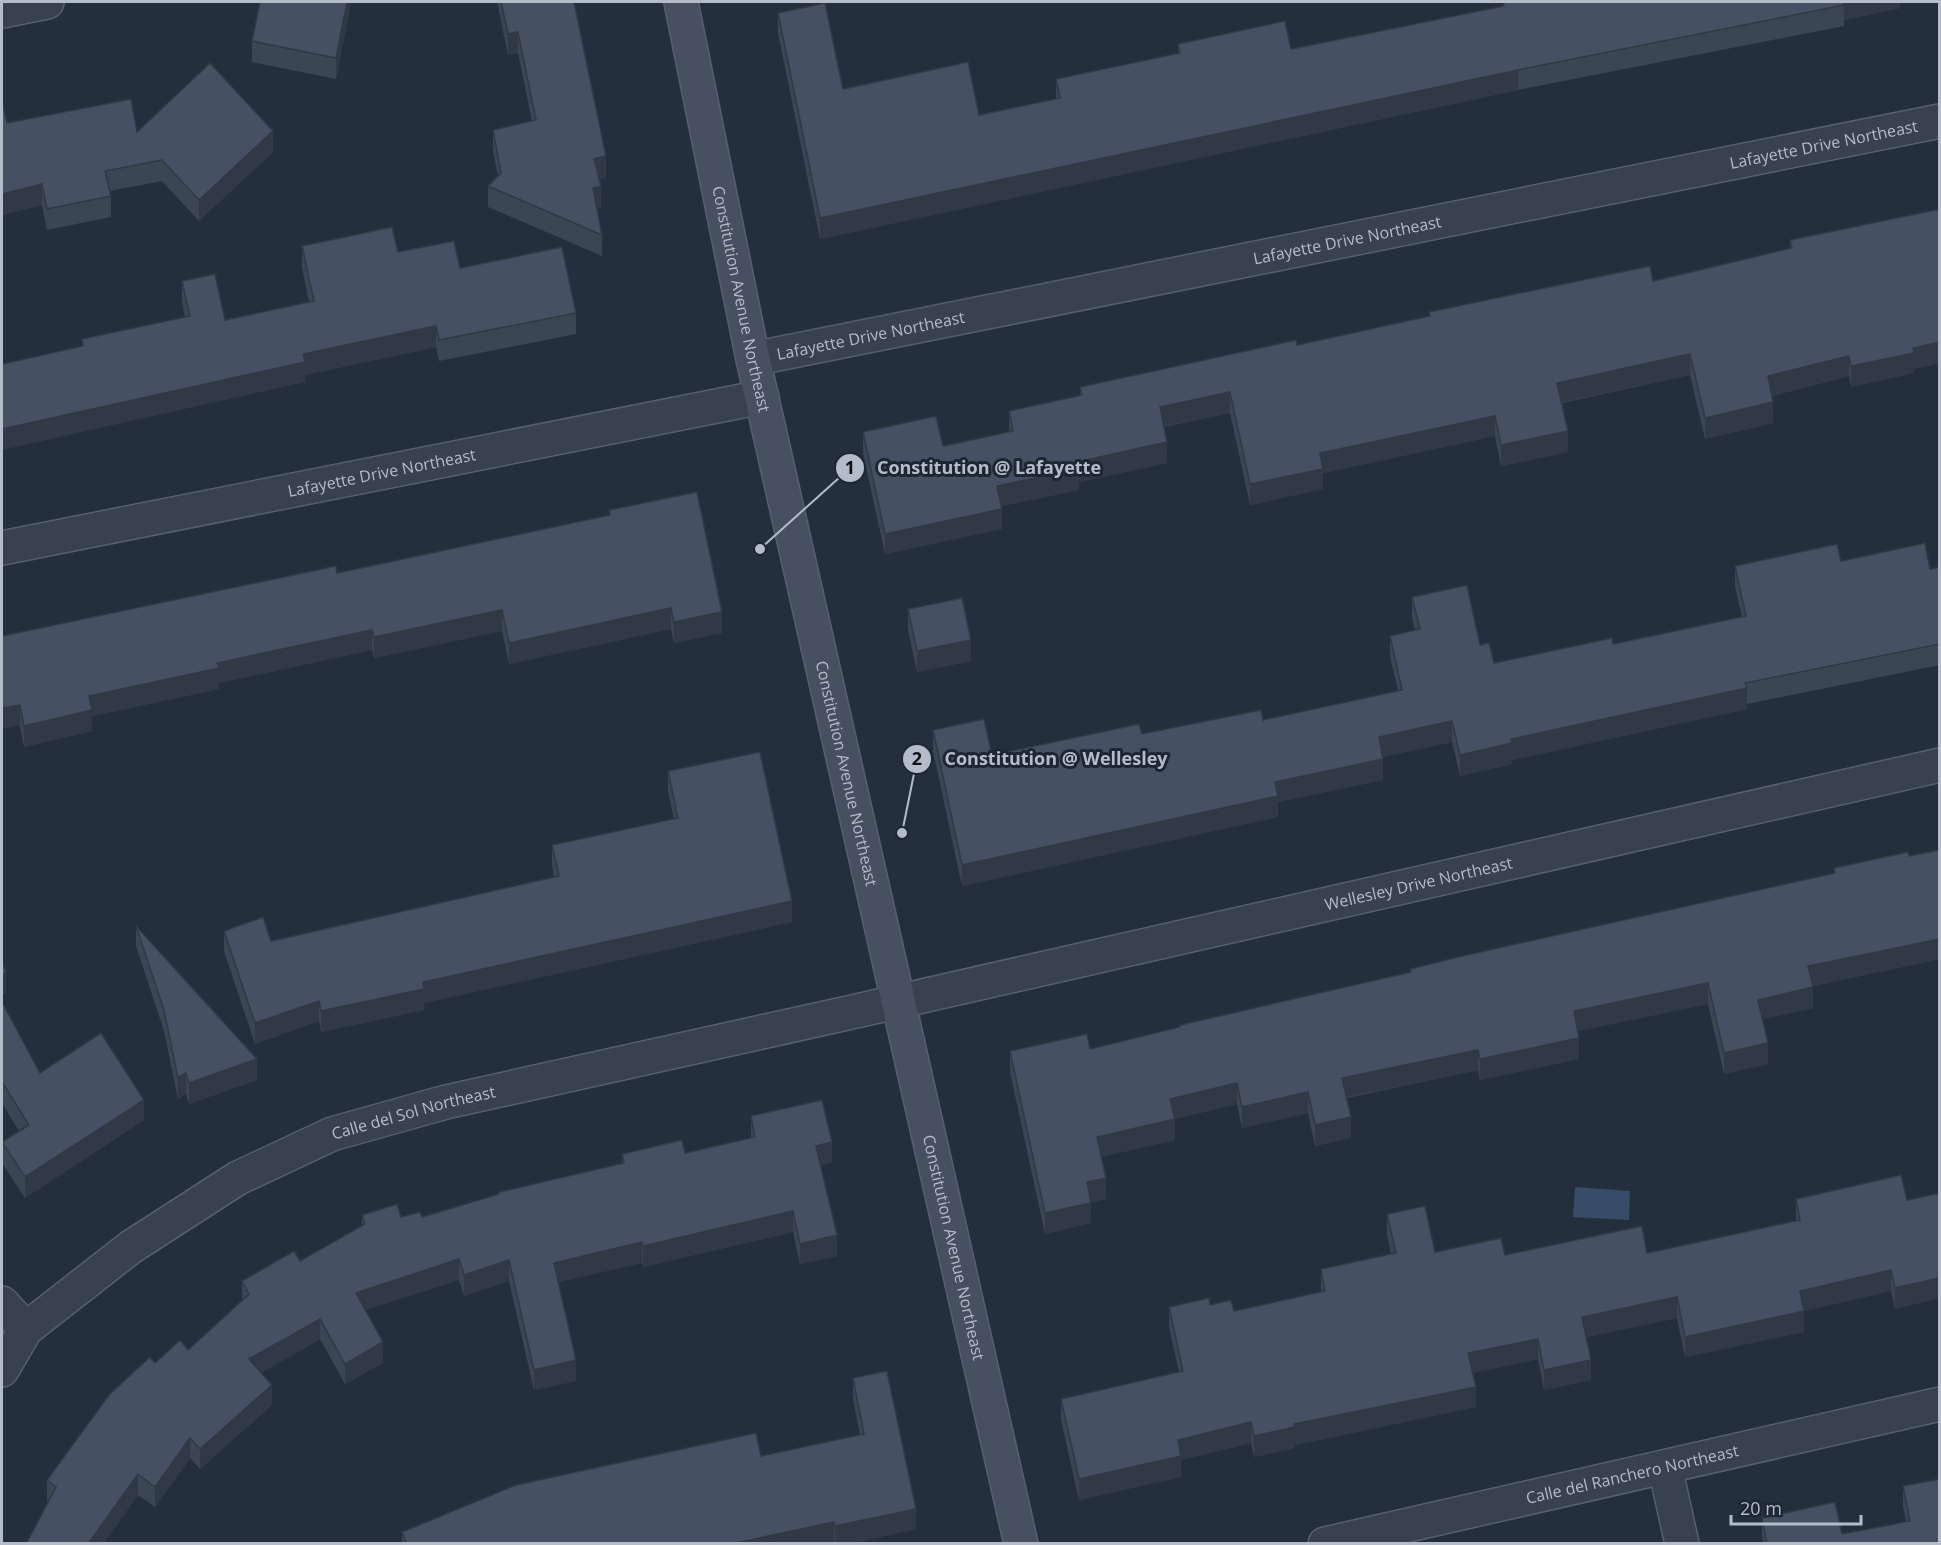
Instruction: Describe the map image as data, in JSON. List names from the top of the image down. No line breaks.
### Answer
{"streets":{"street":["Lafayette Drive Northeast","Constitution Avenue Northeast","Wellesley Drive Northeast","Calle del Sol Northeast","Calle del Ranchero Northeast"]},"crossings":[["Lafayette Drive Northeast","Constitution Avenue Northeast"],["Constitution Avenue Northeast","Wellesley Drive Northeast"],["Constitution Avenue Northeast","Calle del Sol Northeast"],["Wellesley Drive Northeast","Calle del Sol Northeast"]],"places":["Constitution @ Lafayette","Constitution @ Wellesley"],"scale_bar":"20 m"}
